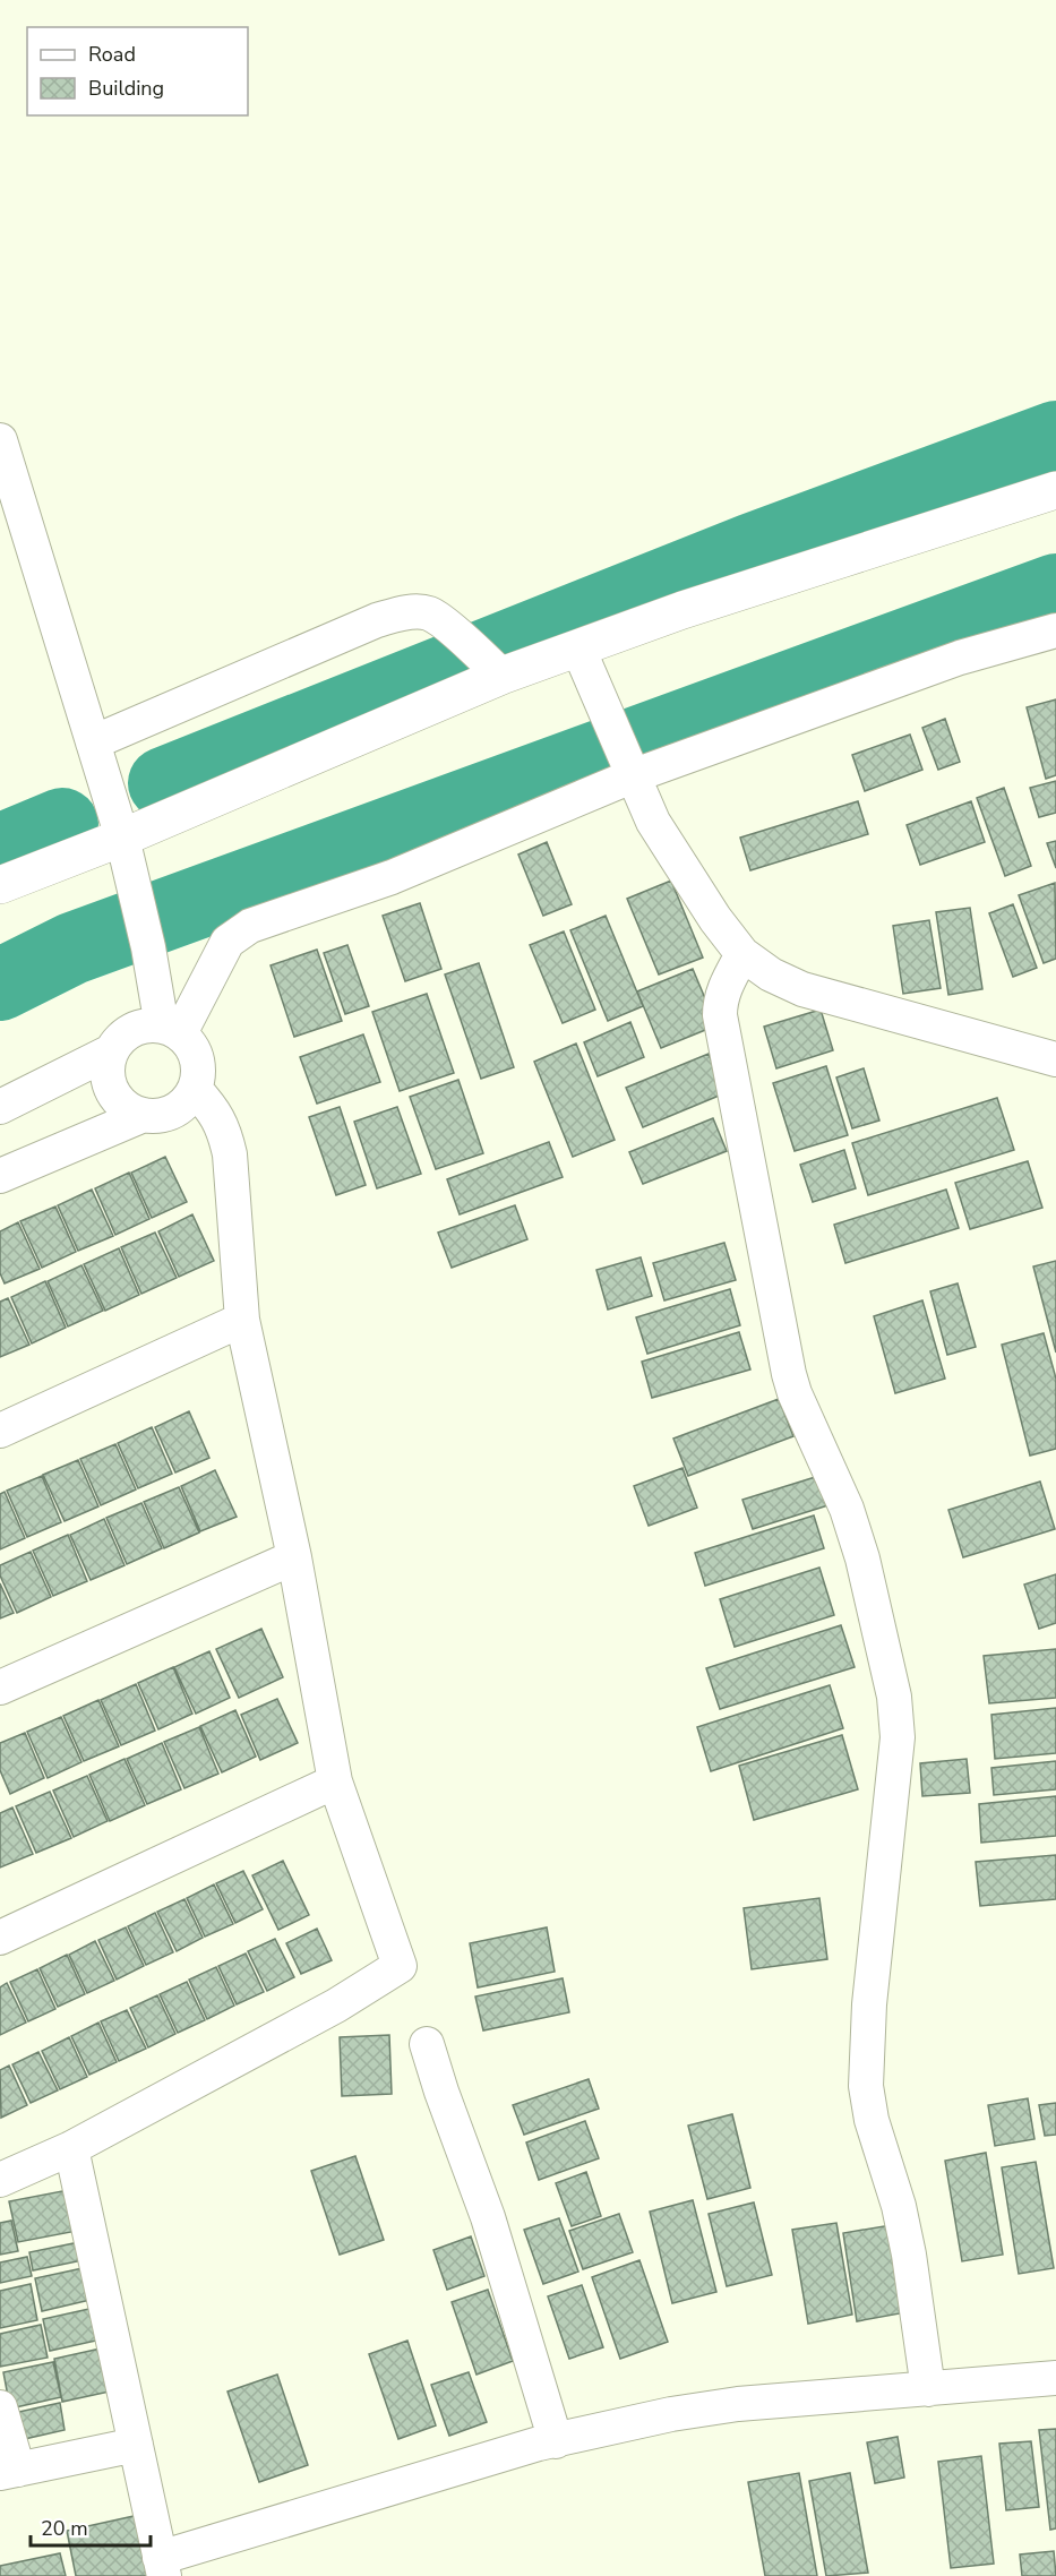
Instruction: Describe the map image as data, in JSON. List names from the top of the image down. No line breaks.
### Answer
{"legend":["Road","Building"],"scale_bar":"20 m"}
